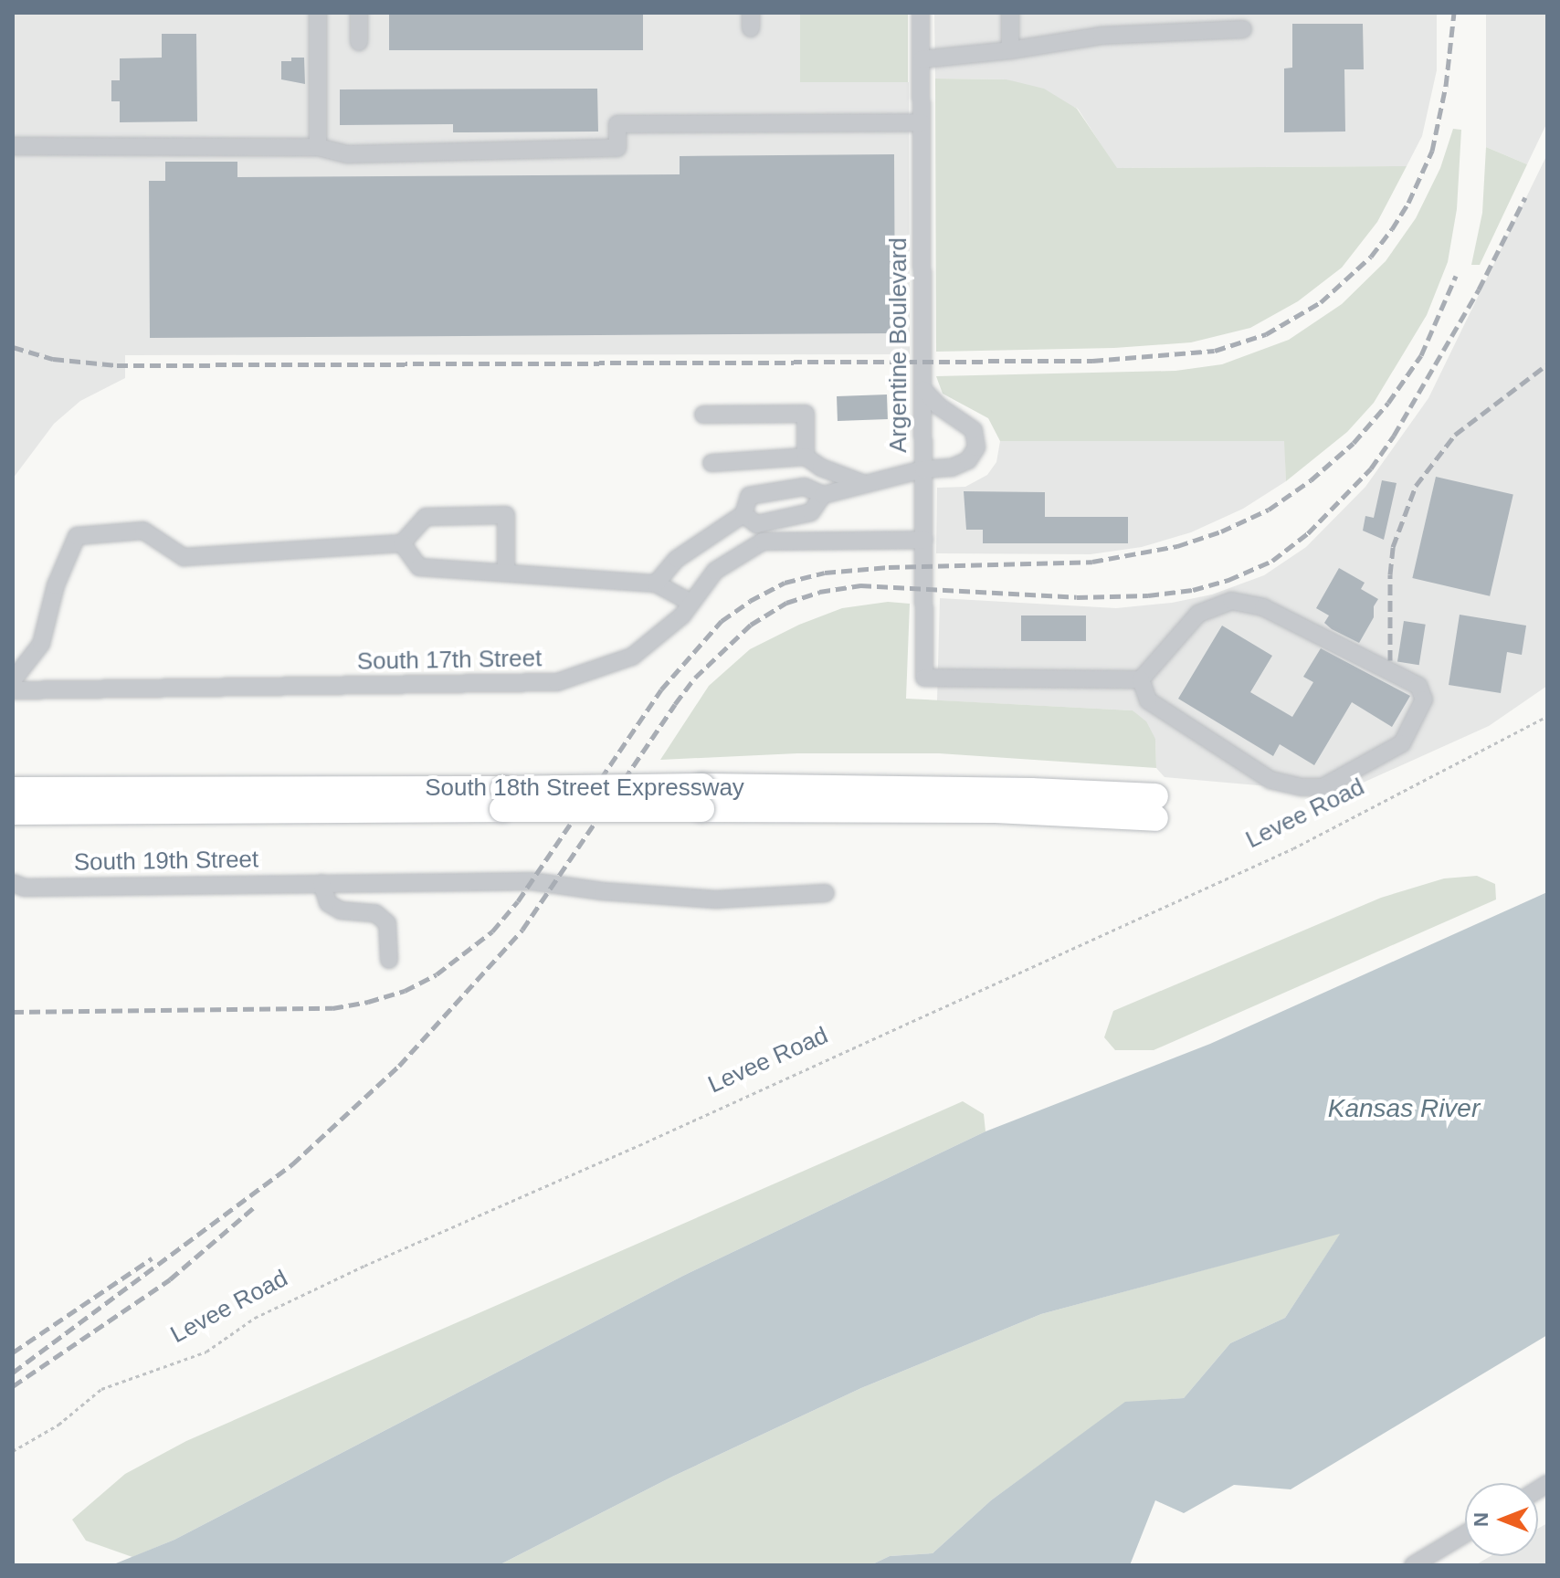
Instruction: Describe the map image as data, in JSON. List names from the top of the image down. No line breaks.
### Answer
{"streets":{"highway":["South 18th Street Expressway"],"street":["Argentine Boulevard","South 17th Street","South 19th Street"],"path":["Levee Road"]},"crossings":[["Argentine Boulevard","South 17th Street"]],"water":["Kansas River"],"north":"left"}
